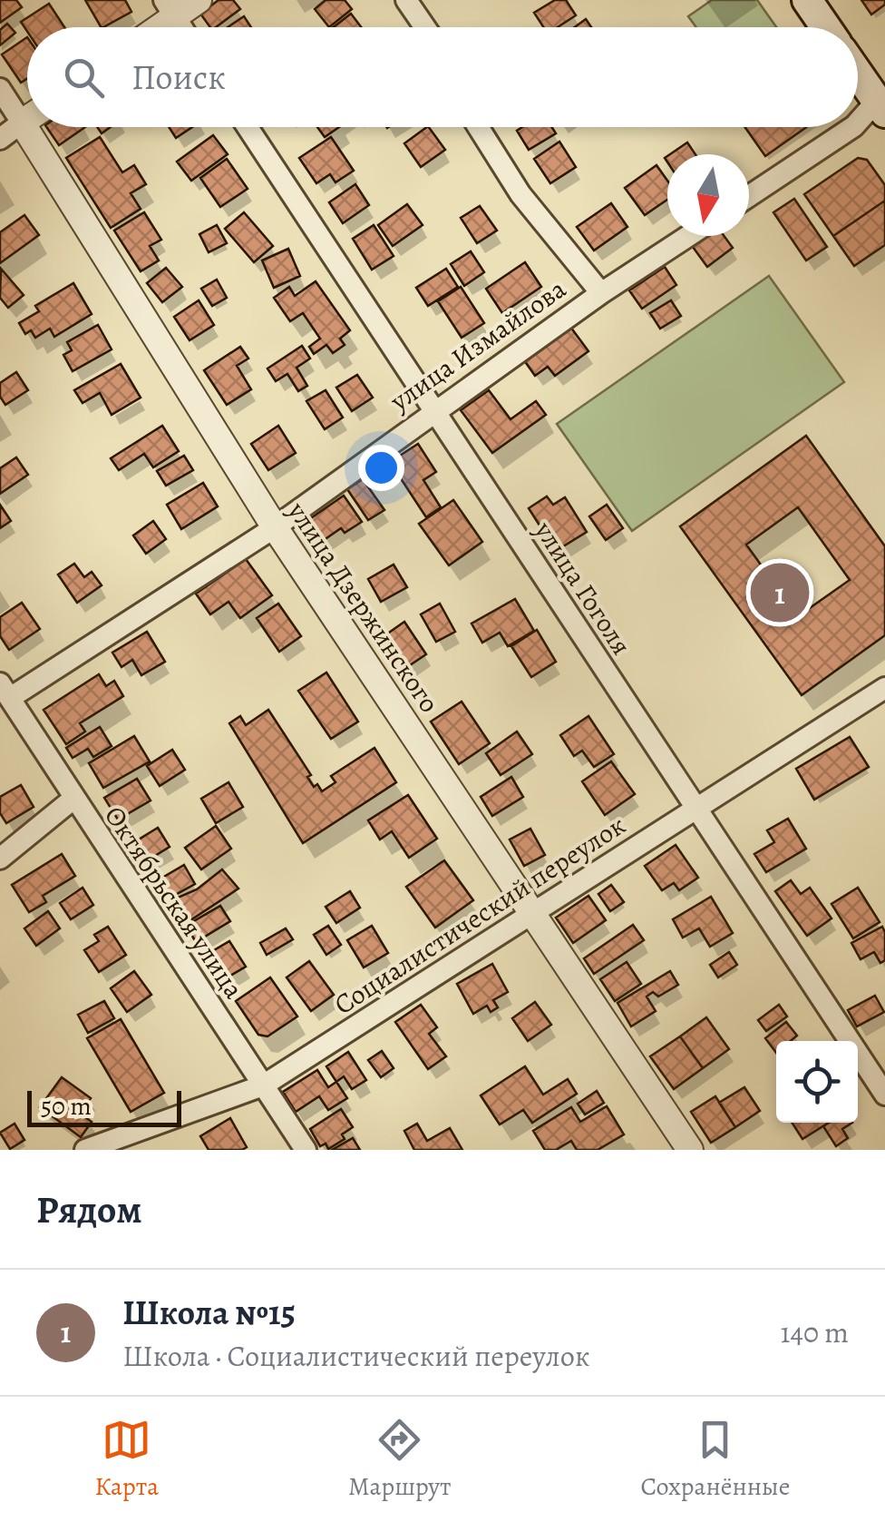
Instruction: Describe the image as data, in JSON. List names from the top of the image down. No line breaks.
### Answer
{"streets":{"street":["улица Измайлова","улица Гоголя","улица Дзержинского","Октябрьская улица","Социалистический переулок"]},"crossings":[["улица Измайлова","улица Гоголя"],["улица Измайлова","улица Дзержинского"],["улица Измайлова","Октябрьская улица"],["улица Гоголя","Социалистический переулок"],["улица Дзержинского","Социалистический переулок"],["Октябрьская улица","Социалистический переулок"]],"scale_bar":"50 m","north":"bottom","page":{"search":"Поиск","pins":"1","scale":"50 m","heading":"Рядом","list":[{"mark":"1","name":"Школа №15","note":"Школа · Социалистический переулок","value":"140 m"}],"nav":["Карта","Маршрут","Сохранённые"]}}
